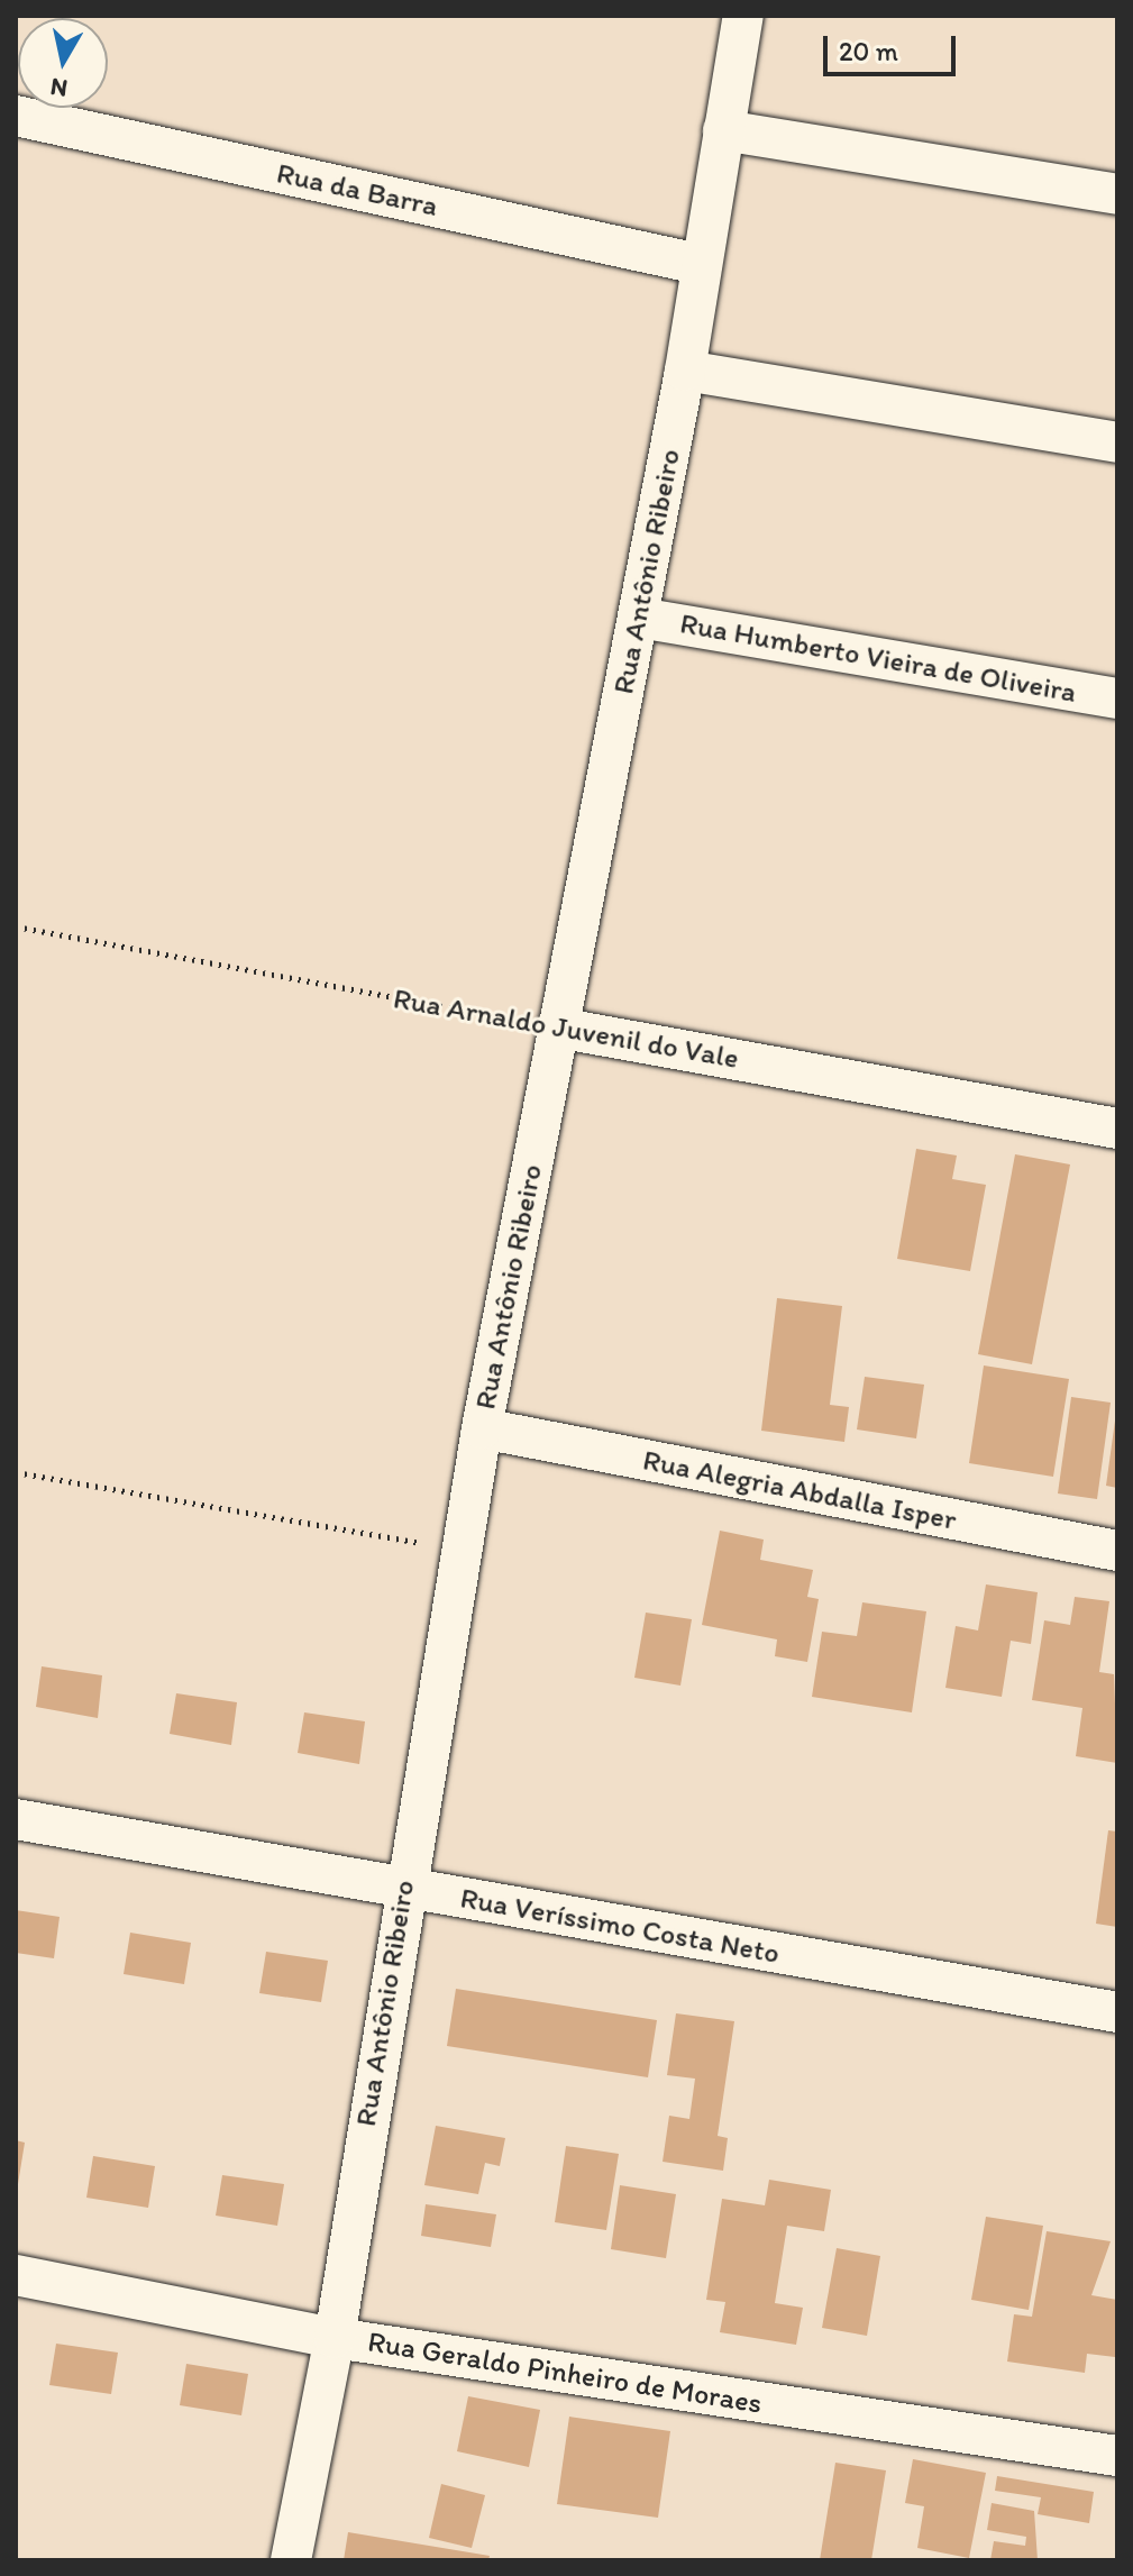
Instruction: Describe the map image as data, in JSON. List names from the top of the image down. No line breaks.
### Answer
{"streets":{"street":["Rua da Barra","Rua Antônio Ribeiro","Rua Humberto Vieira de Oliveira","Rua Arnaldo Juvenil do Vale","Rua Alegria Abdalla Isper","Rua Veríssimo Costa Neto","Rua Geraldo Pinheiro de Moraes"]},"crossings":[["Rua da Barra","Rua Antônio Ribeiro"],["Rua Antônio Ribeiro","Rua Humberto Vieira de Oliveira"],["Rua Antônio Ribeiro","Rua Arnaldo Juvenil do Vale"],["Rua Antônio Ribeiro","Rua Alegria Abdalla Isper"],["Rua Antônio Ribeiro","Rua Veríssimo Costa Neto"],["Rua Antônio Ribeiro","Rua Geraldo Pinheiro de Moraes"]],"scale_bar":"20 m","north":"bottom"}
